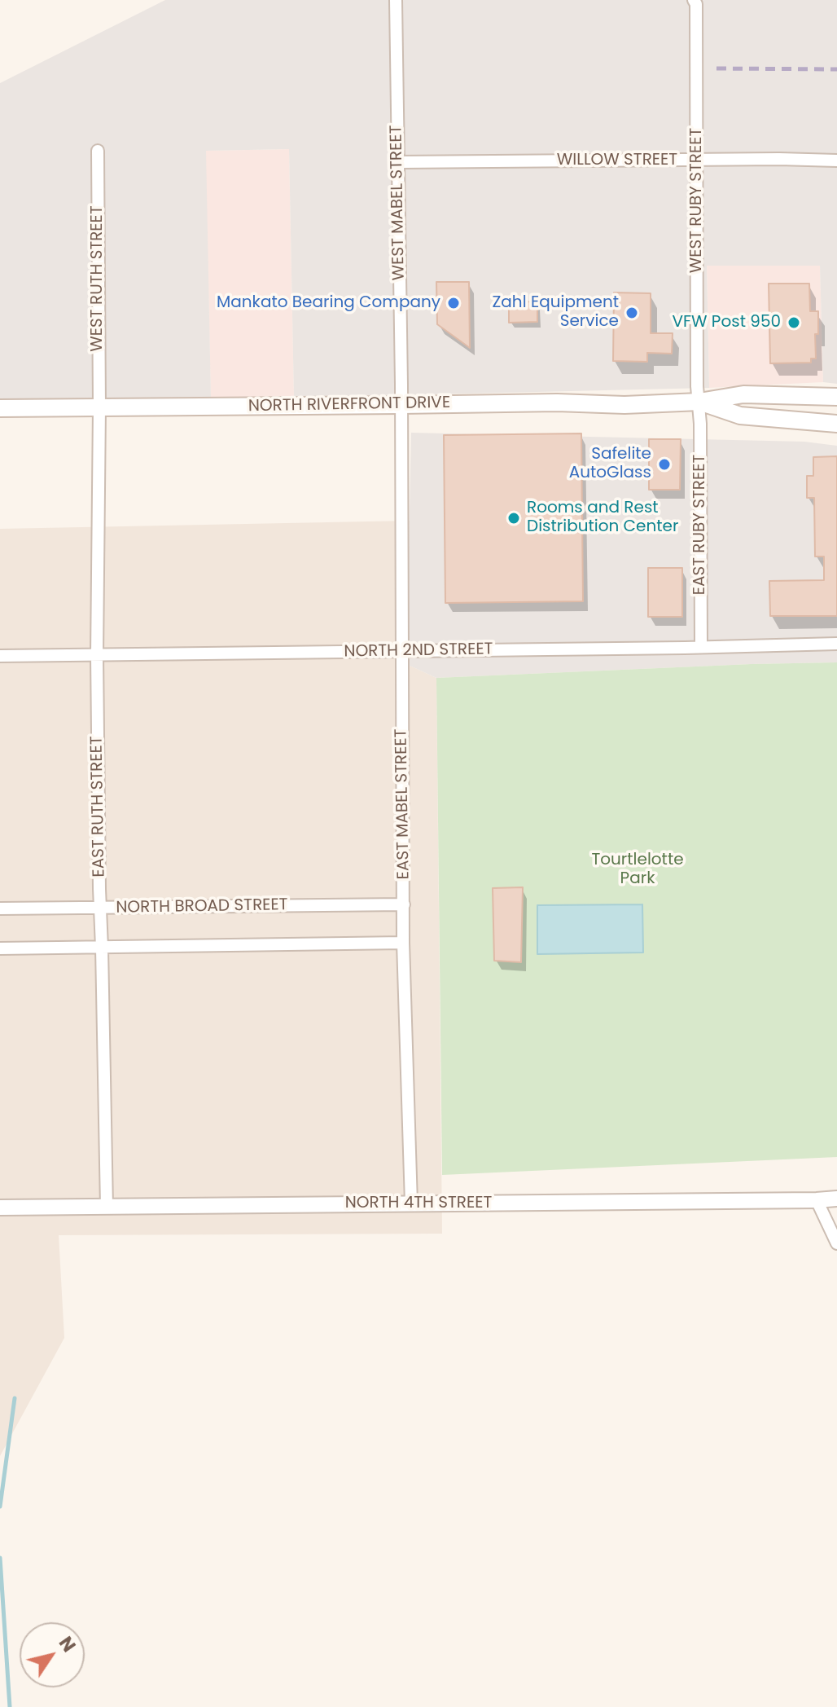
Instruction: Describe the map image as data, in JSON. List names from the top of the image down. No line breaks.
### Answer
{"streets":{"main road":["NORTH RIVERFRONT DRIVE"],"street":["WILLOW STREET","WEST RUBY STREET","WEST MABEL STREET","WEST RUTH STREET","EAST RUBY STREET","NORTH 2ND STREET","EAST MABEL STREET","EAST RUTH STREET","NORTH BROAD STREET","NORTH 4TH STREET"]},"crossings":[["WILLOW STREET","WEST RUBY STREET"],["WILLOW STREET","WEST MABEL STREET"],["WEST RUBY STREET","NORTH RIVERFRONT DRIVE"],["WEST RUBY STREET","EAST RUBY STREET"],["WEST MABEL STREET","NORTH RIVERFRONT DRIVE"],["WEST MABEL STREET","EAST MABEL STREET"],["WEST RUTH STREET","NORTH RIVERFRONT DRIVE"],["WEST RUTH STREET","EAST RUTH STREET"],["NORTH RIVERFRONT DRIVE","EAST RUBY STREET"],["NORTH RIVERFRONT DRIVE","EAST MABEL STREET"],["NORTH RIVERFRONT DRIVE","EAST RUTH STREET"],["EAST RUBY STREET","NORTH 2ND STREET"],["NORTH 2ND STREET","EAST MABEL STREET"],["NORTH 2ND STREET","EAST RUTH STREET"],["EAST MABEL STREET","NORTH BROAD STREET"],["EAST MABEL STREET","NORTH 4TH STREET"],["EAST RUTH STREET","NORTH BROAD STREET"],["EAST RUTH STREET","NORTH 4TH STREET"]],"parks":["Tourtlelotte Park"],"places":["Mankato Bearing Company","Zahl Equipment Service","VFW Post 950","Safelite AutoGlass","Rooms and Rest Distribution Center"],"north":"top right"}
